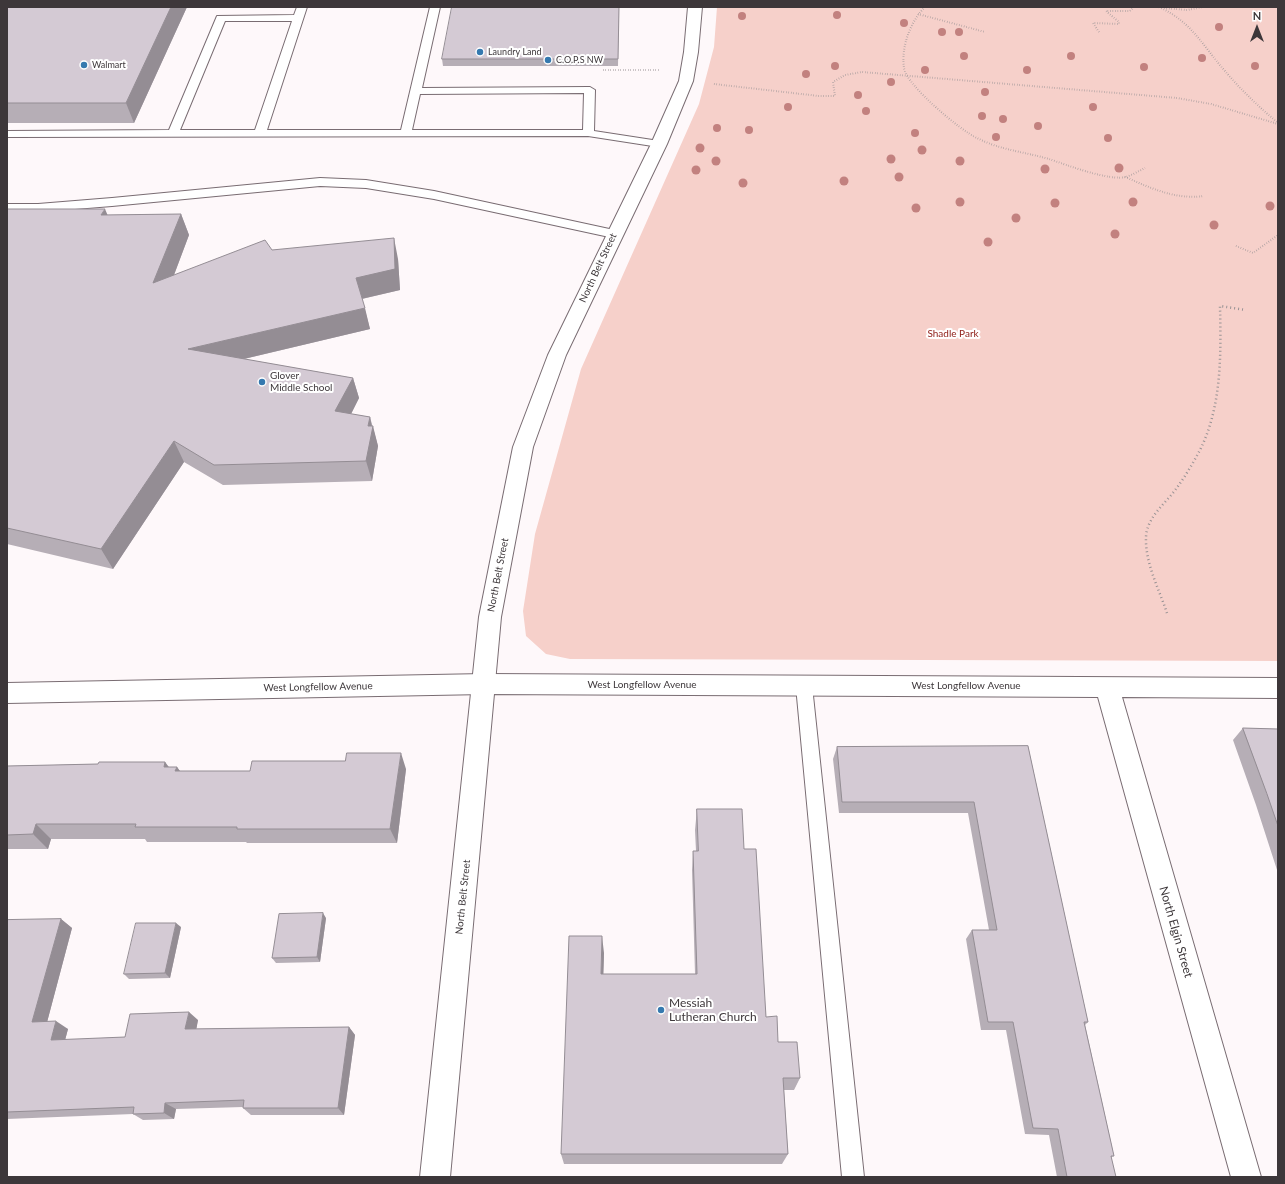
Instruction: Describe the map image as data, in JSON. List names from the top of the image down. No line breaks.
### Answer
{"streets":{"street":["North Belt Street","West Longfellow Avenue","North Elgin Street"]},"crossings":[["North Belt Street","West Longfellow Avenue"],["West Longfellow Avenue","North Elgin Street"]],"parks":["Shadle Park"],"places":["Laundry Land","C.O.P.S NW","Walmart","Glover Middle School","Messiah Lutheran Church"],"north":"top"}
